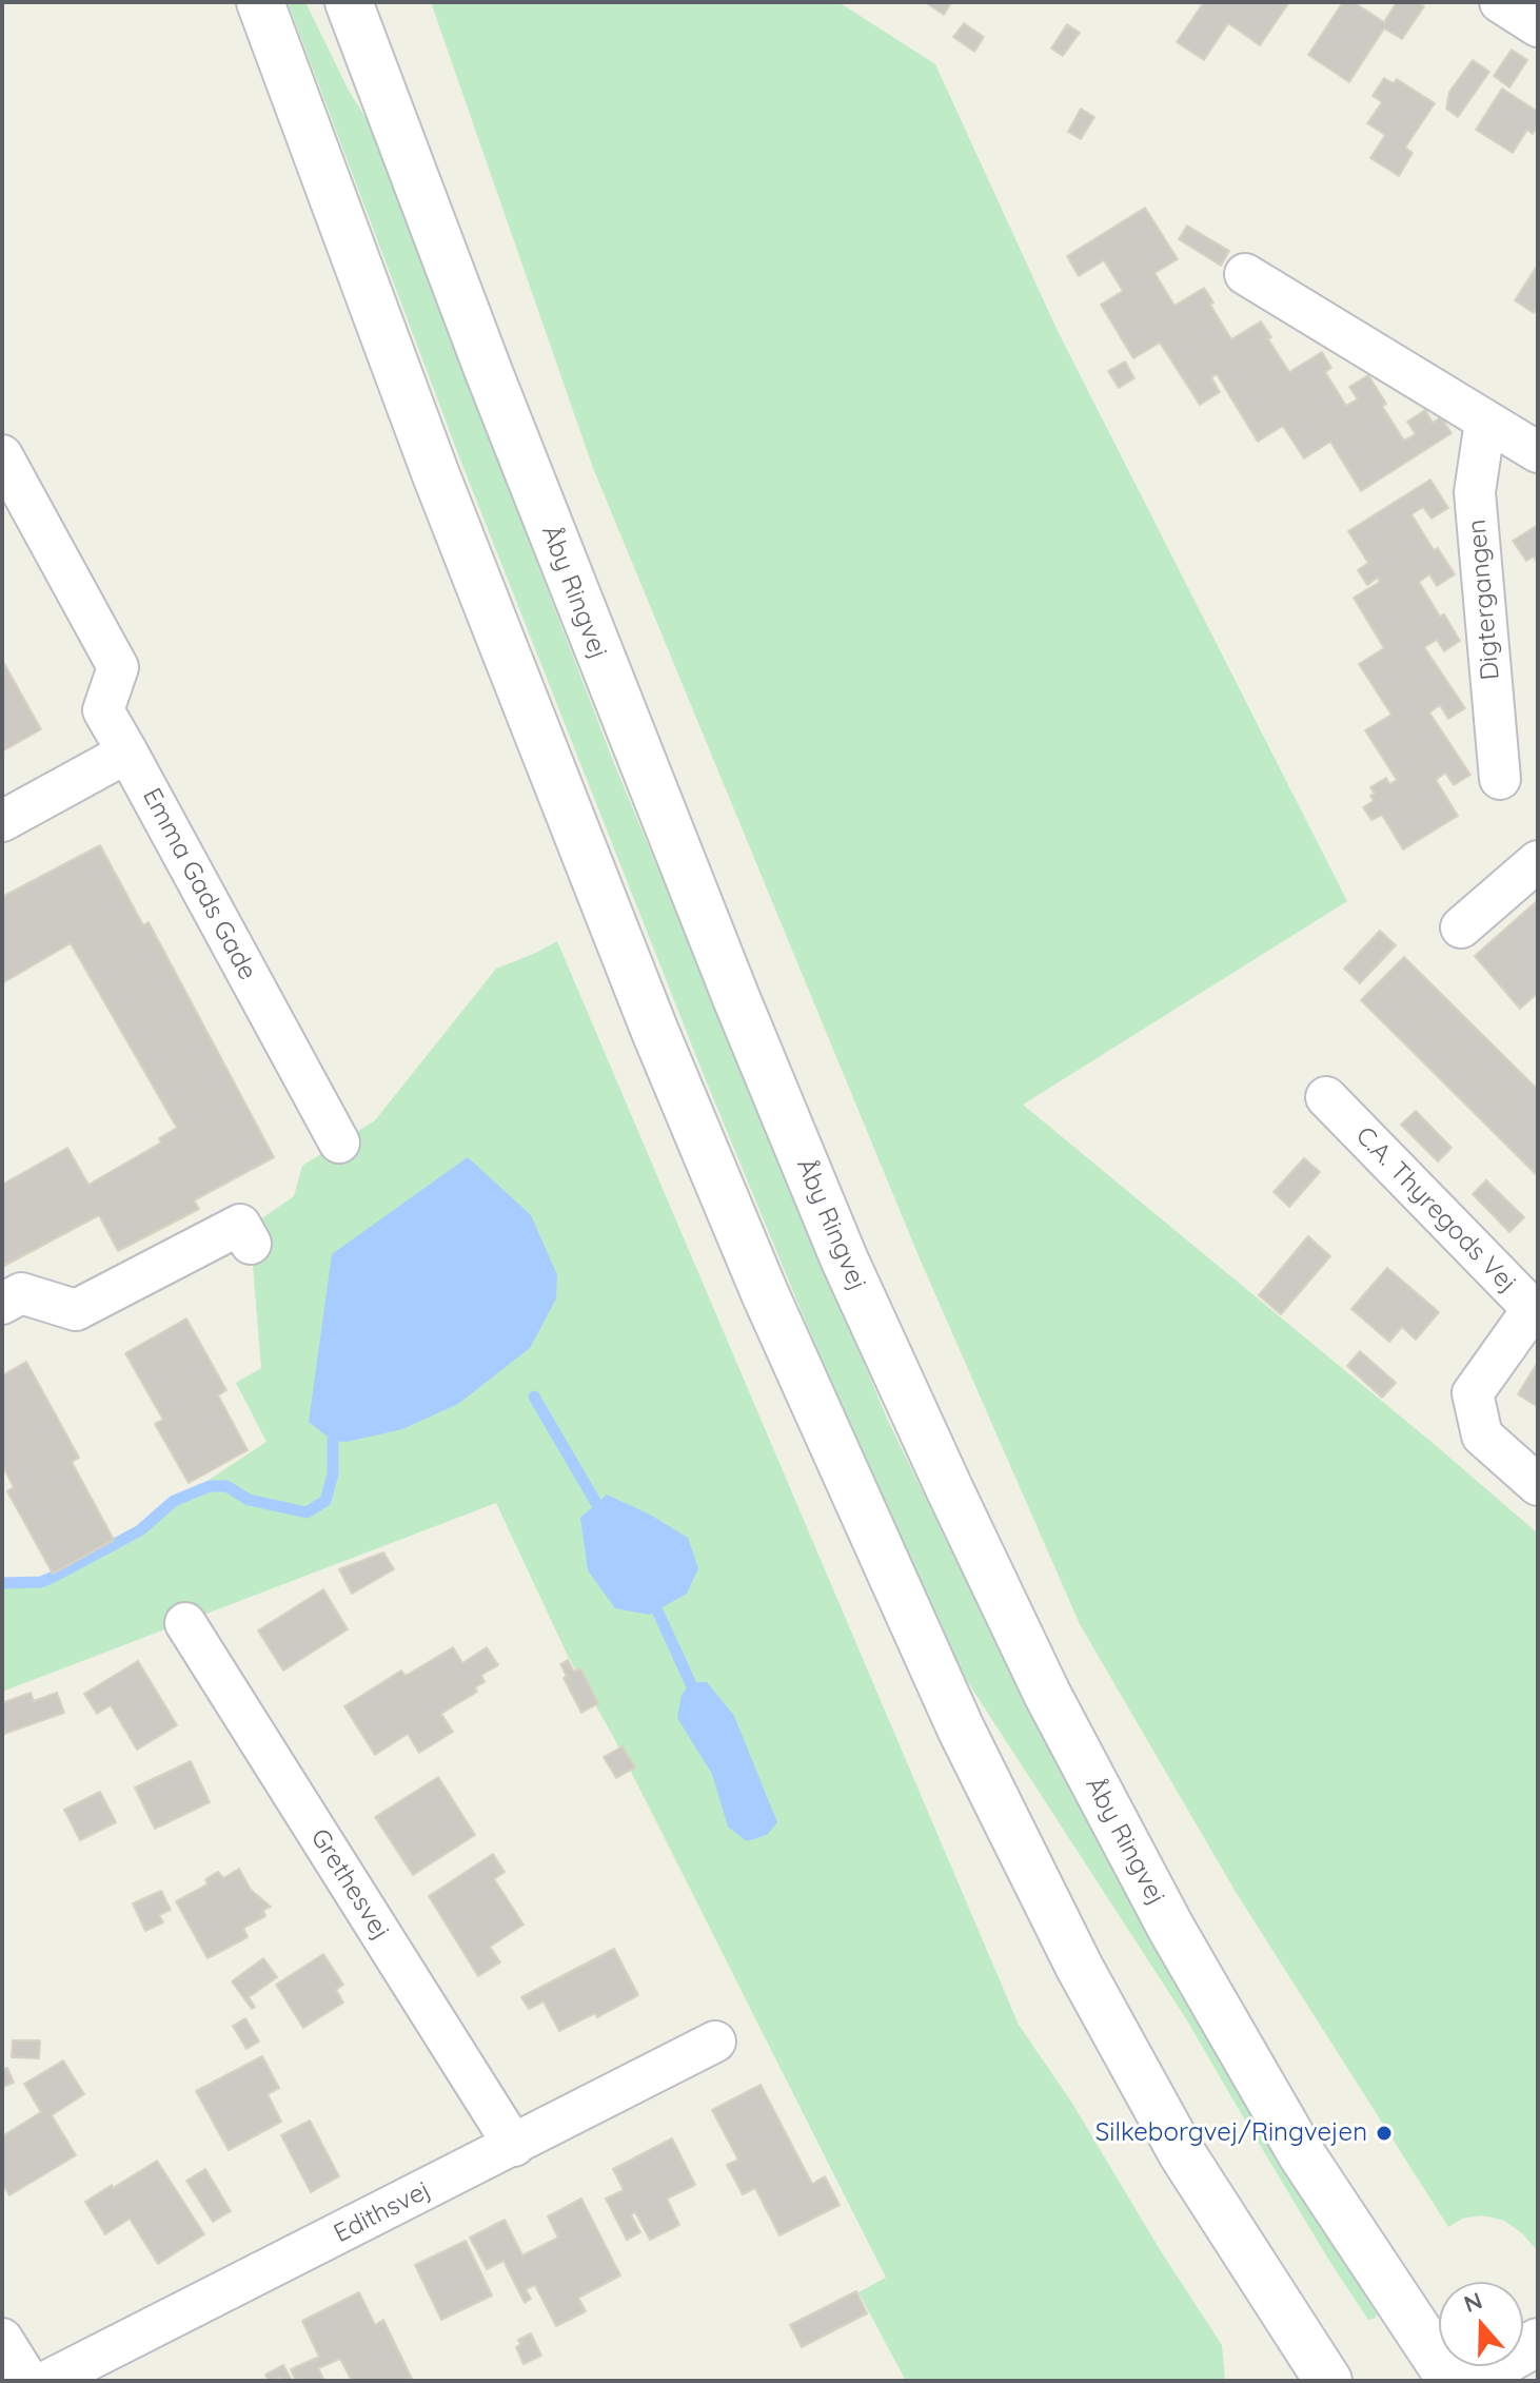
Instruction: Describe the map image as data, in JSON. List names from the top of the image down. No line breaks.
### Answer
{"streets":{"main road":["Åby Ringvej"],"street":["Digtergangen","Emma Gads Gade","C.A. Thyregods Vej","Grethesvej","Edithsvej"]},"crossings":[["Grethesvej","Edithsvej"]],"places":["Silkeborgvej/Ringvejen"],"north":"top"}
